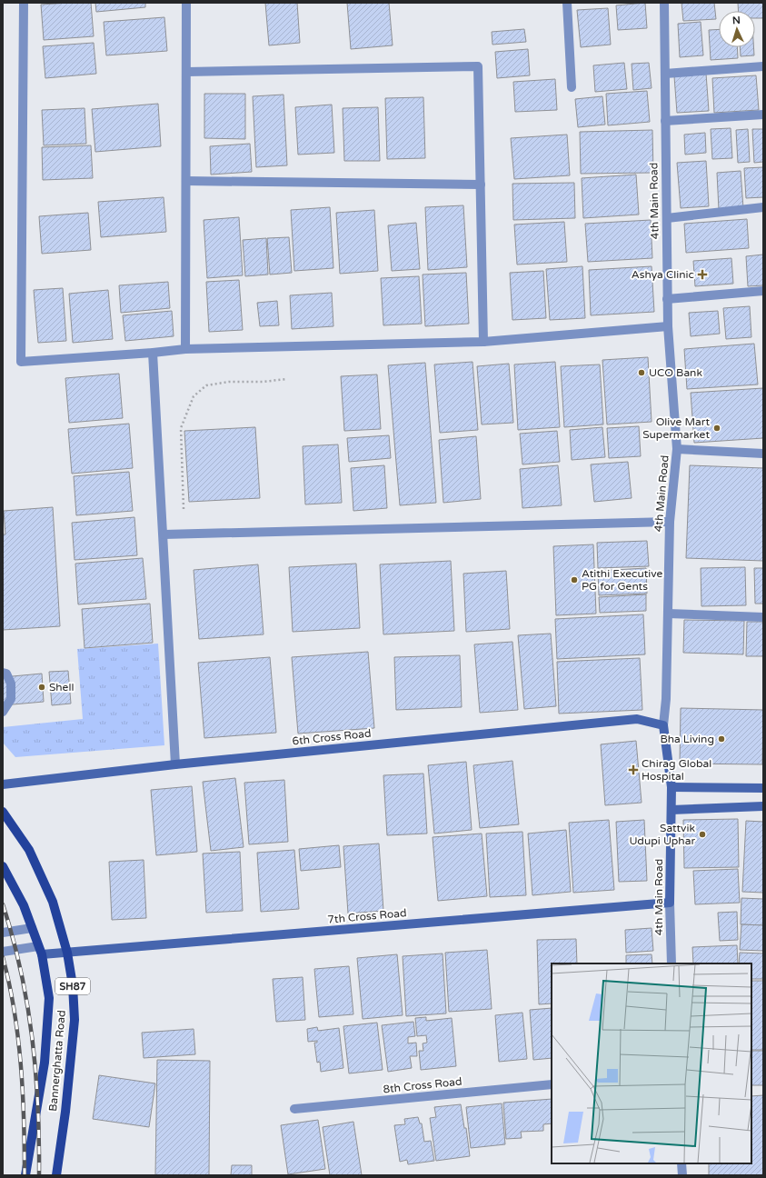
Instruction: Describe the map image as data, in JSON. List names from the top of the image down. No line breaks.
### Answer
{"streets":{"main road":["4th Main Road","6th Cross Road","7th Cross Road","SH87","Bannerghatta Road"],"street":["8th Cross Road"]},"crossings":[["4th Main Road","6th Cross Road"],["4th Main Road","7th Cross Road"],["7th Cross Road","Bannerghatta Road"]],"places":{"health":["Ashya Clinic","Chirag Global Hospital"],"other":["UCO Bank","Olive Mart Supermarket","Atithi Executive PG for Gents","Shell","Bha Living","Sattvik Udupi Uphar"]},"north":"top"}
